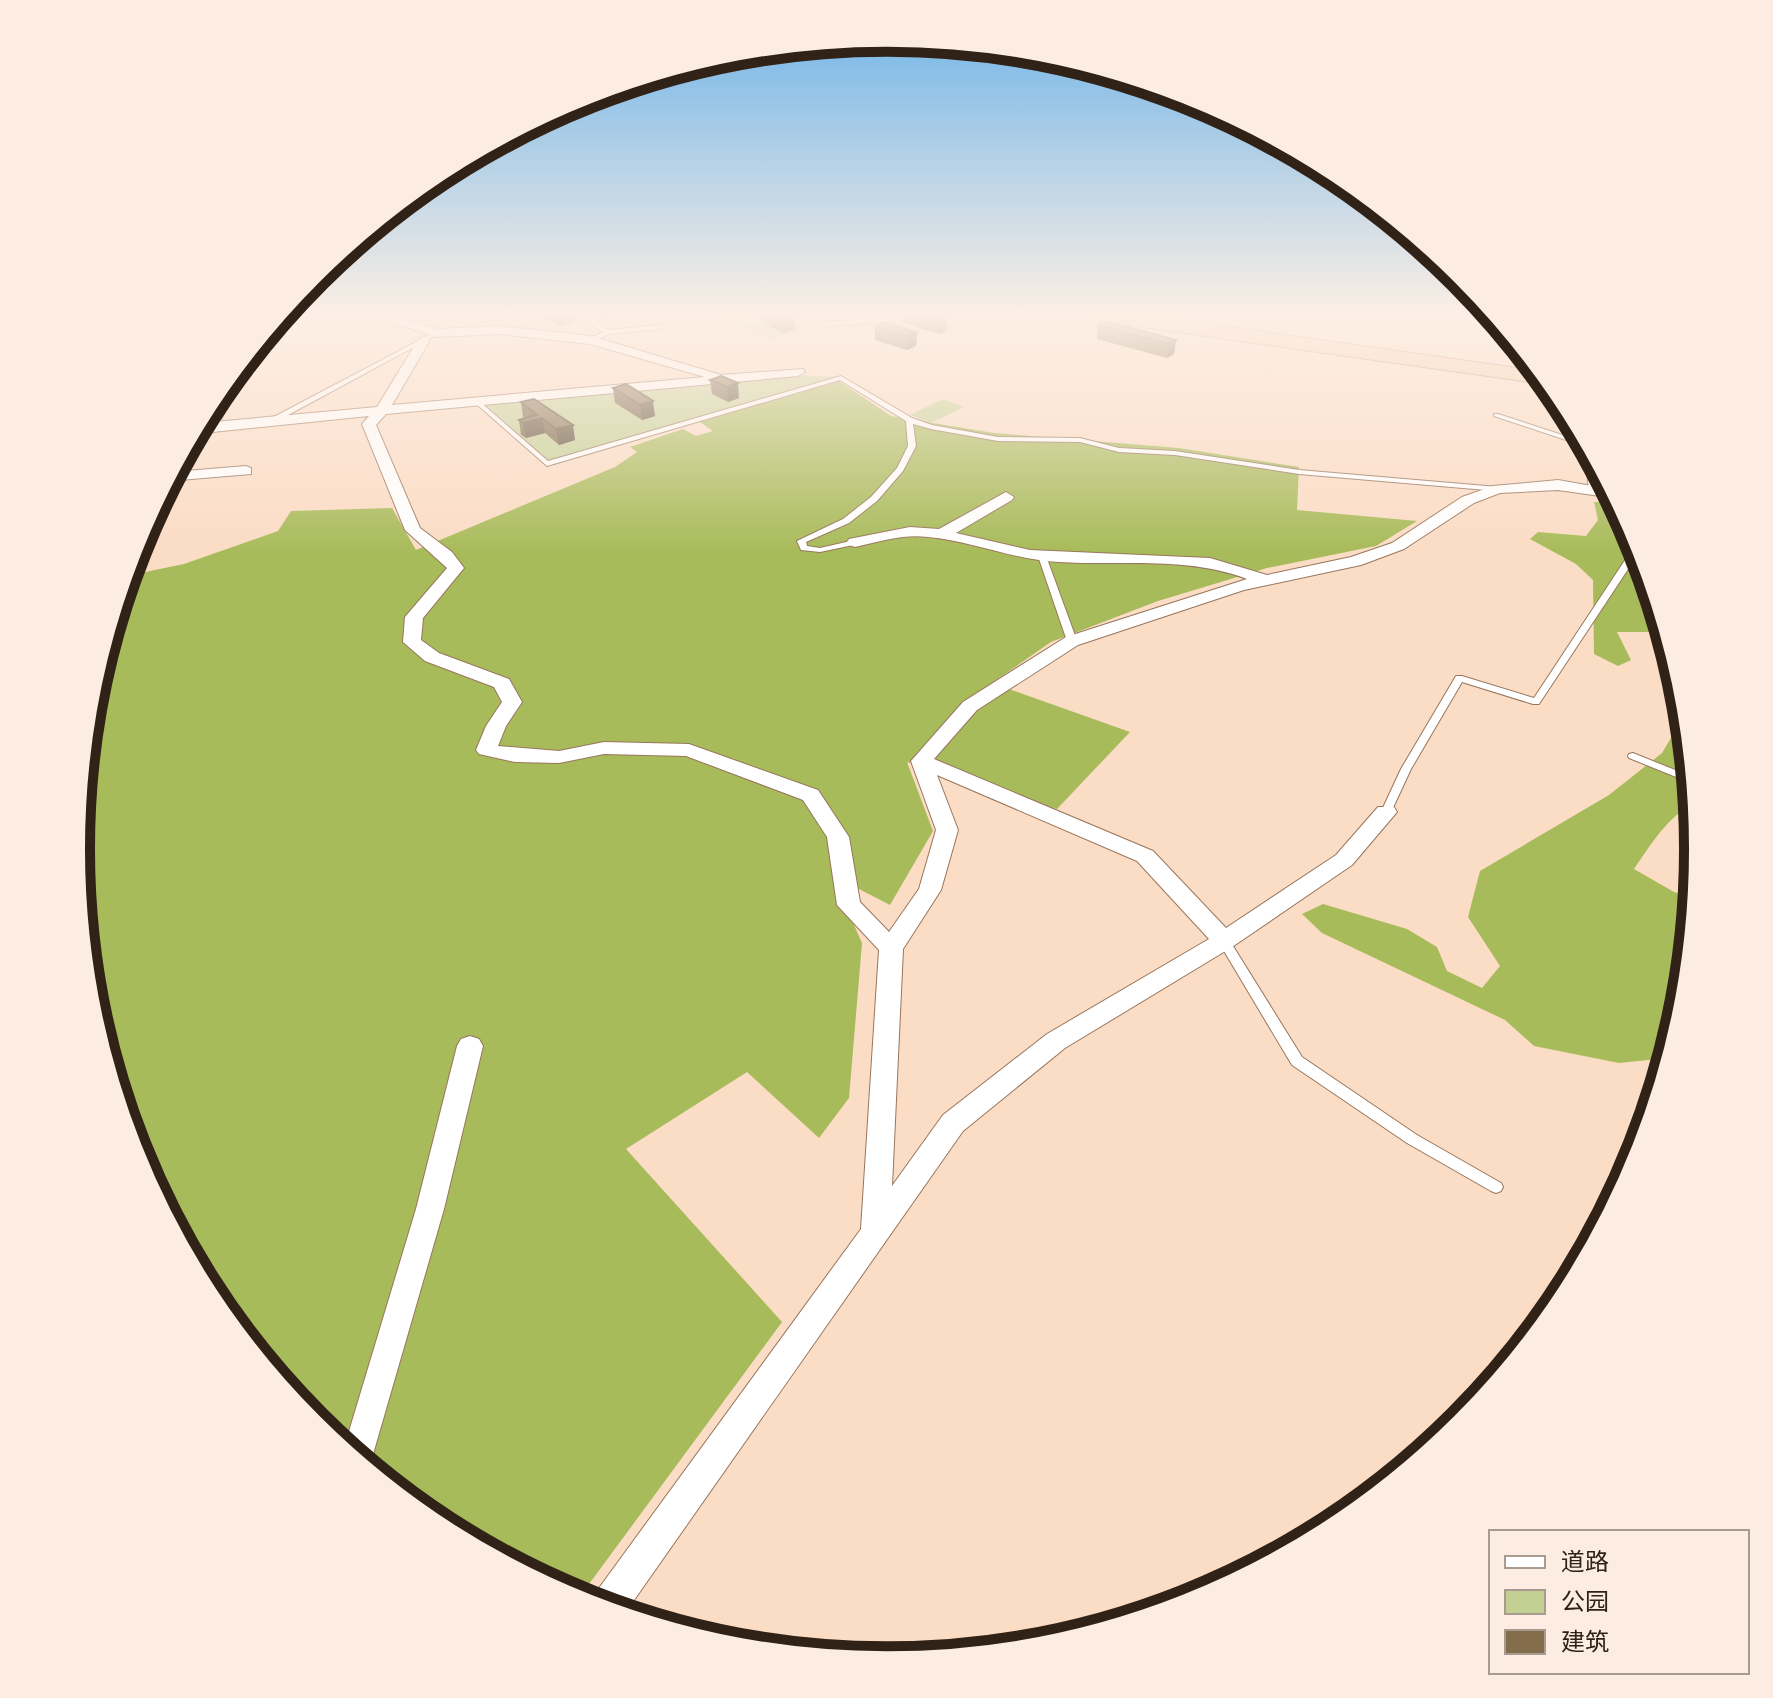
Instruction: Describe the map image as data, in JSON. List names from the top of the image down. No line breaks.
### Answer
{"legend":["道路","公园","建筑"]}
